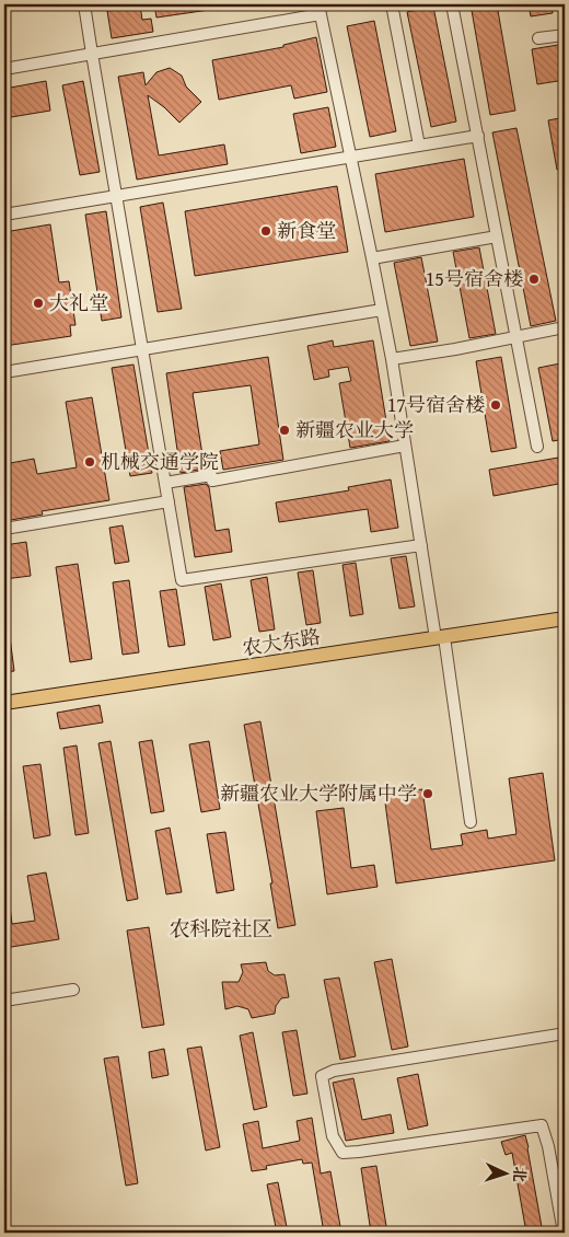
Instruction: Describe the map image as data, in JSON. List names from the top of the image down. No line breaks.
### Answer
{"streets":{"main road":["农大东路"]},"districts":["农科院社区"],"places":["新食堂","15号宿舍楼","大礼堂","17号宿舍楼","新疆农业大学","机械交通学院","新疆农业大学附属中学"],"north":"right"}
